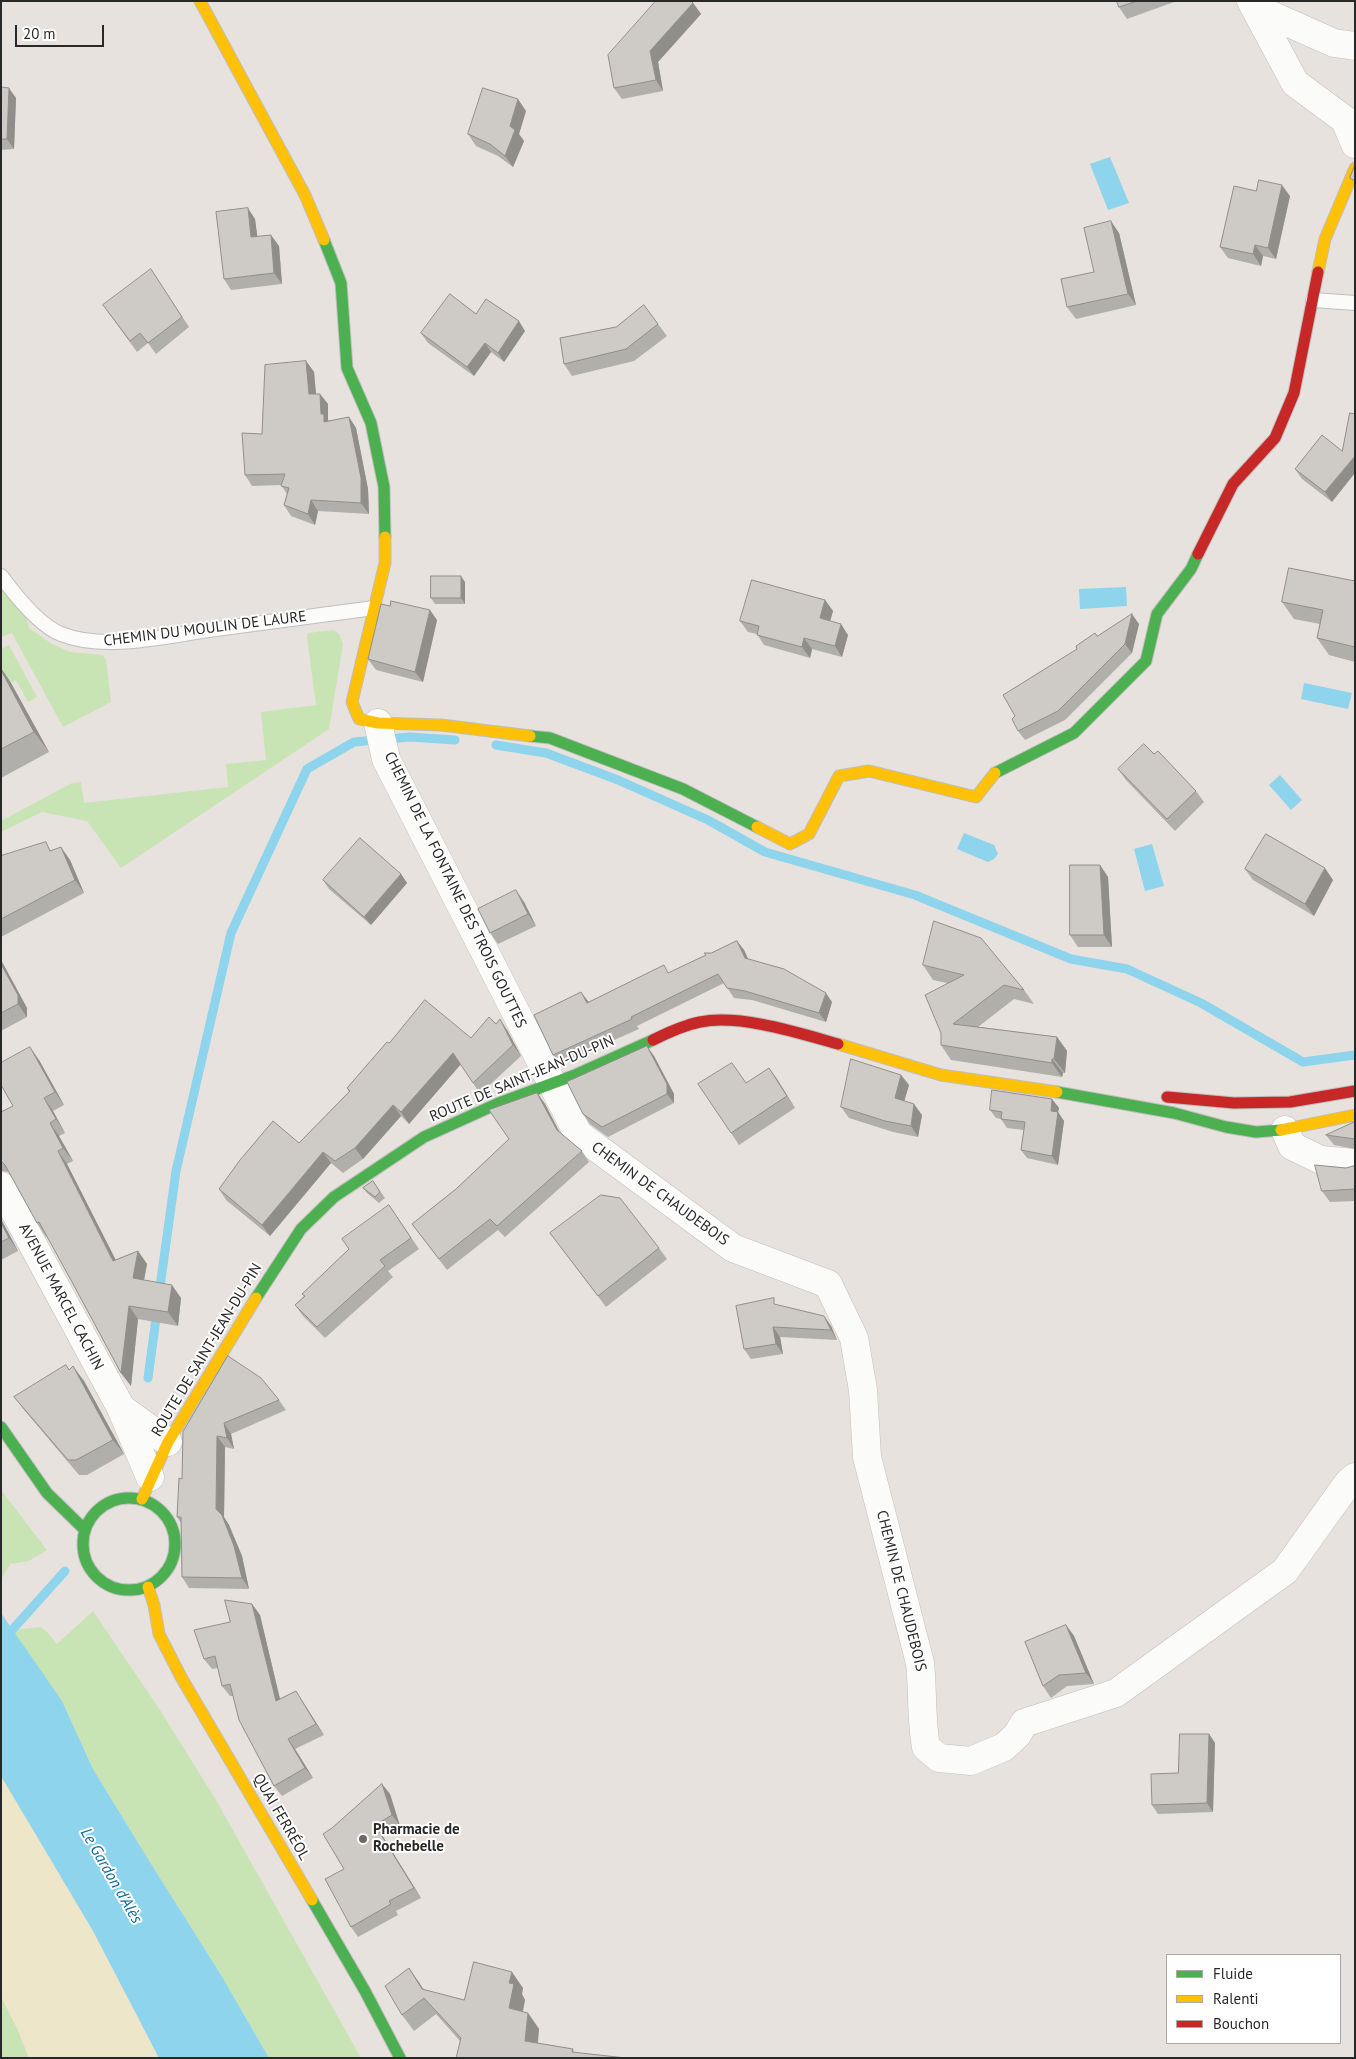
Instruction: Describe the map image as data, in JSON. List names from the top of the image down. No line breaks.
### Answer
{"streets":{"main road":["ROUTE DE SAINT-JEAN-DU-PIN","QUAI FERRÉOL"],"street":["CHEMIN DE LA FONTAINE DES TROIS GOUTTES","CHEMIN DE CHAUDEBOIS","AVENUE MARCEL CACHIN"],"lane":["CHEMIN DU MOULIN DE LAURE"]},"crossings":[["CHEMIN DE LA FONTAINE DES TROIS GOUTTES","ROUTE DE SAINT-JEAN-DU-PIN"],["CHEMIN DE LA FONTAINE DES TROIS GOUTTES","CHEMIN DE CHAUDEBOIS"],["ROUTE DE SAINT-JEAN-DU-PIN","CHEMIN DE CHAUDEBOIS"],["ROUTE DE SAINT-JEAN-DU-PIN","AVENUE MARCEL CACHIN"],["ROUTE DE SAINT-JEAN-DU-PIN","QUAI FERRÉOL"],["AVENUE MARCEL CACHIN","QUAI FERRÉOL"]],"water":["Le Gardon d'Alès"],"places":["Pharmacie de Rochebelle"],"legend":["Fluide","Ralenti","Bouchon"],"scale_bar":"20 m"}
